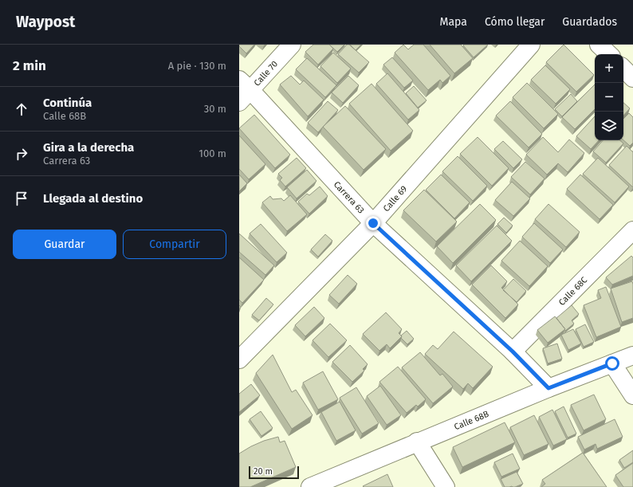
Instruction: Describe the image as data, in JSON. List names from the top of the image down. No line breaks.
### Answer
{"streets":{"street":["Calle 70","Carrera 63","Calle 69","Calle 68C","Calle 68B"]},"crossings":[["Calle 70","Carrera 63"],["Carrera 63","Calle 69"],["Carrera 63","Calle 68C"],["Carrera 63","Calle 68B"]],"scale_bar":"20 m","page":{"header":"Waypost","nav":["Mapa","Cómo llegar","Guardados"],"heading":["2 min","A pie · 130 m"],"map_buttons":["+","−"],"list":[["Continúa","Calle 68B","30 m"],["Gira a la derecha","Carrera 63","100 m"],"Llegada al destino"],"buttons":["Guardar","Compartir"],"scale":"20 m"}}
